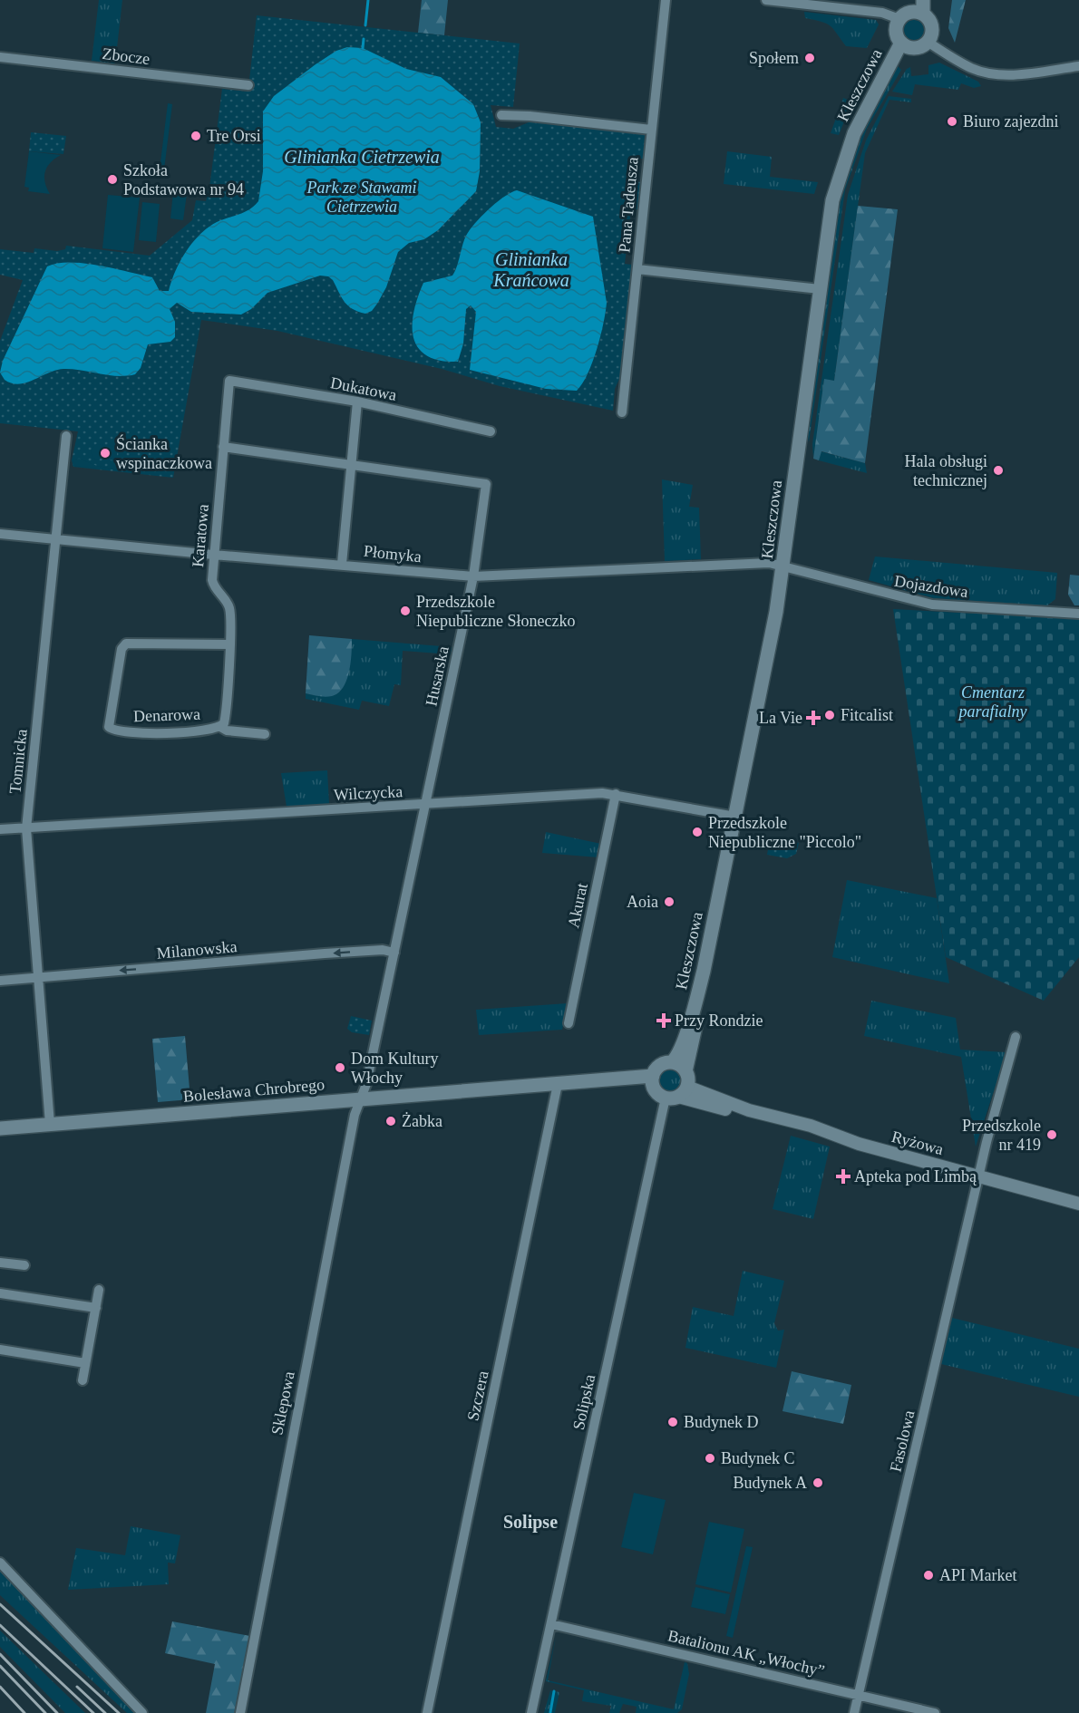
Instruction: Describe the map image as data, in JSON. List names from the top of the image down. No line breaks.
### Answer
{"streets":{"main road":["Kleszczowa","Bolesława Chrobrego"],"street":["Zbocze","Pana Tadeusza","Dukatowa","Karatowa","Płomyka","Dojazdowa","Husarska","Denarowa","Tomnicka","Wilczycka","Akurat","Milanowska","Ryżowa","Szczera","Solipska","Sklepowa","Fasolowa","Batalionu AK „Włochy”"]},"crossings":[["Kleszczowa","Płomyka"],["Kleszczowa","Dojazdowa"],["Kleszczowa","Wilczycka"],["Kleszczowa","Ryżowa"],["Kleszczowa","Solipska"],["Dukatowa","Karatowa"],["Karatowa","Płomyka"],["Karatowa","Husarska"],["Karatowa","Denarowa"],["Płomyka","Dojazdowa"],["Płomyka","Husarska"],["Płomyka","Tomnicka"],["Husarska","Wilczycka"],["Husarska","Milanowska"],["Husarska","Bolesława Chrobrego"],["Husarska","Sklepowa"],["Tomnicka","Wilczycka"],["Tomnicka","Milanowska"],["Tomnicka","Bolesława Chrobrego"],["Wilczycka","Akurat"],["Bolesława Chrobrego","Szczera"],["Bolesława Chrobrego","Sklepowa"],["Ryżowa","Solipska"],["Ryżowa","Fasolowa"],["Solipska","Batalionu AK „Włochy”"],["Fasolowa","Batalionu AK „Włochy”"]],"one_way":["Milanowska"],"districts":["Solipse"],"water":["Glinianka Cietrzewia","Glinianka Krańcowa"],"parks":["Park ze Stawami Cietrzewia","Cmentarz parafialny"],"places":{"other":["Społem","Biuro zajezdni","Tre Orsi","Szkoła Podstawowa nr 94","Ścianka wspinaczkowa","Hala obsługi technicznej","Przedszkole Niepubliczne Słoneczko","Fitcalist","Przedszkole Niepubliczne \"Piccolo\"","Aoia","Dom Kultury Włochy","Żabka","Przedszkole nr 419","Budynek D","Budynek C","Budynek A","API Market"],"health":["La Vie","Przy Rondzie","Apteka pod Limbą"]}}
